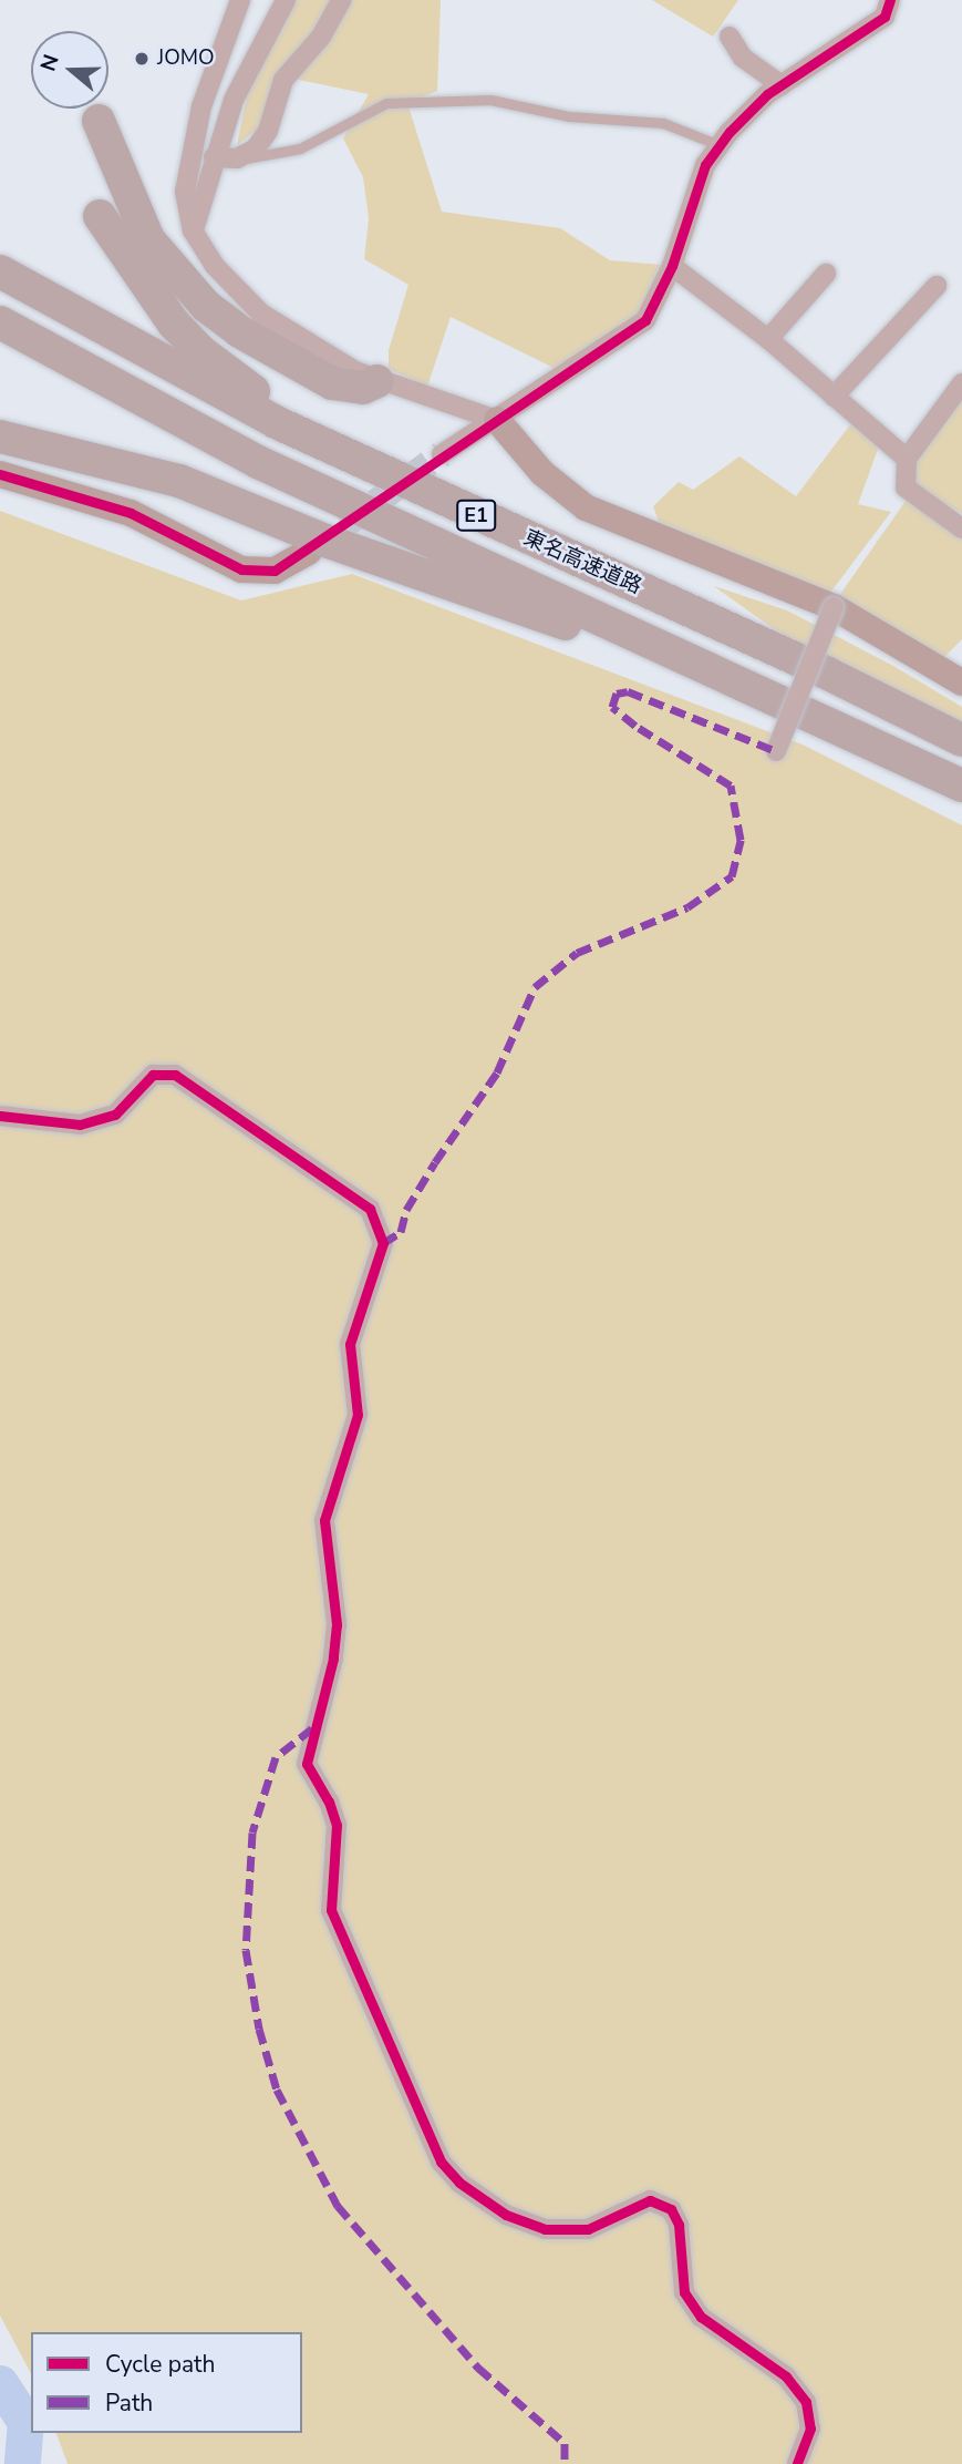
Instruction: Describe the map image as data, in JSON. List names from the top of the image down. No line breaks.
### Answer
{"streets":{"highway":["E1","東名高速道路"]},"places":["JOMO"],"legend":["Cycle path","Path"],"north":"left"}
